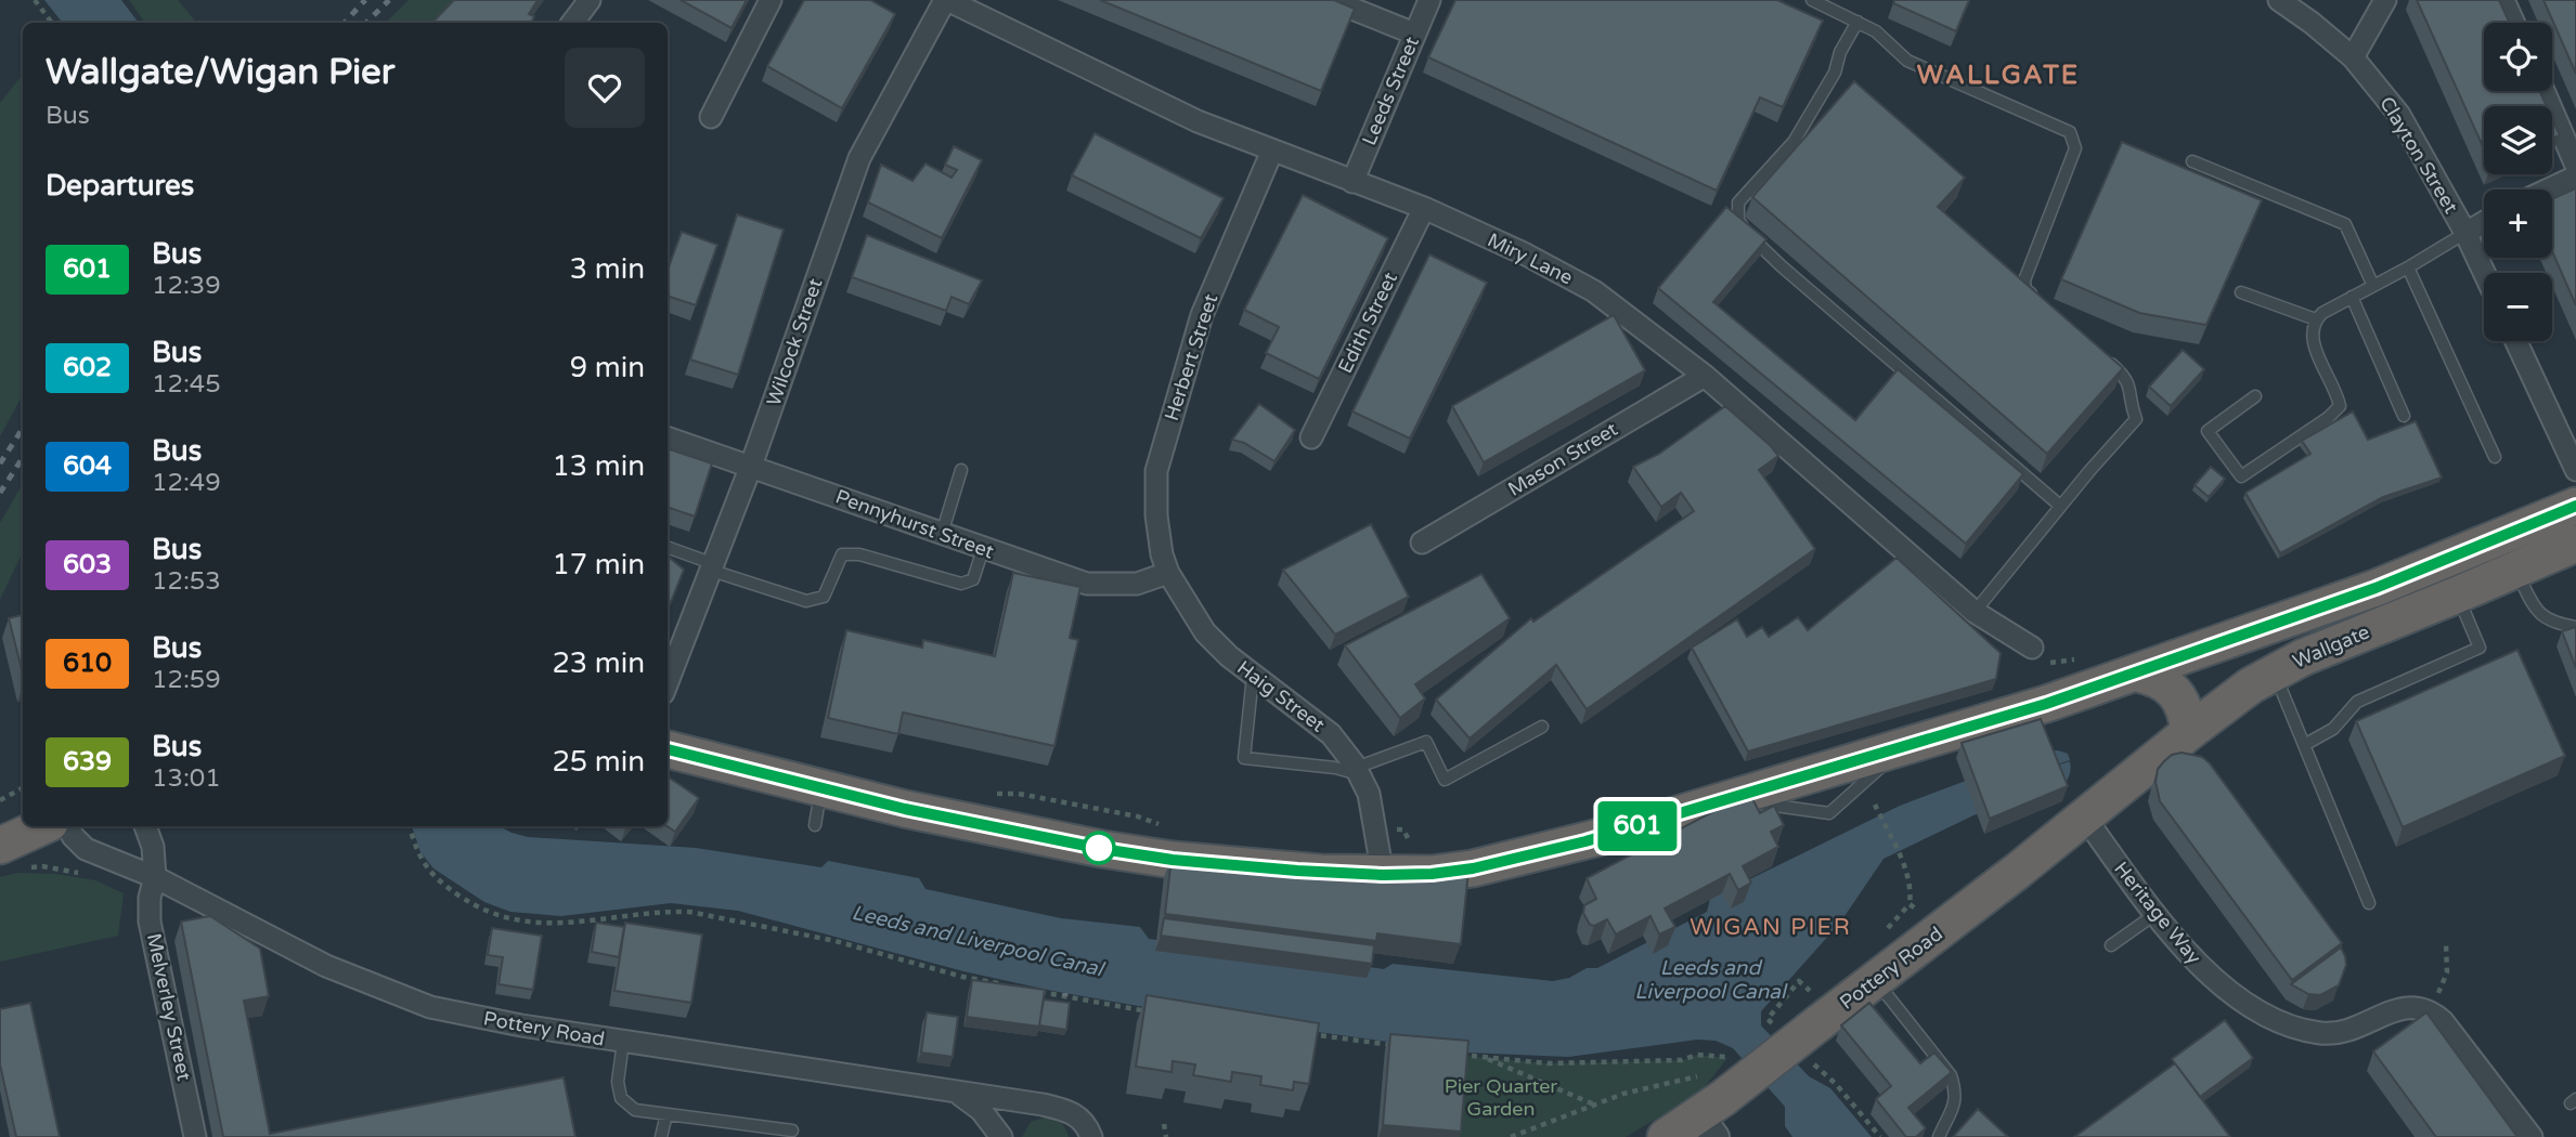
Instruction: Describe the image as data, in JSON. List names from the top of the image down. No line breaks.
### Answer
{"streets":{"highway":["Wallgate","Pottery Road"],"street":["Leeds Street","Clayton Street","Miry Lane","Edith Street","Wilcock Street","Herbert Street","Mason Street","Pennyhurst Street","Haig Street","Heritage Way","Melverley Street"]},"crossings":[["Leeds Street","Miry Lane"],["Miry Lane","Edith Street"],["Miry Lane","Wilcock Street"],["Miry Lane","Herbert Street"],["Miry Lane","Mason Street"],["Wilcock Street","Pennyhurst Street"],["Herbert Street","Pennyhurst Street"],["Herbert Street","Haig Street"],["Pennyhurst Street","Haig Street"],["Wallgate","Haig Street"],["Wallgate","Pottery Road"],["Heritage Way","Pottery Road"],["Pottery Road","Melverley Street"]],"districts":["WALLGATE","WIGAN PIER"],"water":["Leeds and Liverpool Canal"],"parks":["Pier Quarter Garden"],"lines":["bus line 601"],"page":{"on_map":"601","map_buttons":["+","−"],"heading":[["Wallgate/Wigan Pier","Bus"],"Departures"],"list":[{"mark":"601","name":"Bus","note":"12:39","value":"3 min"},{"mark":"602","name":"Bus","note":"12:45","value":"9 min"},{"mark":"604","name":"Bus","note":"12:49","value":"13 min"},{"mark":"603","name":"Bus","note":"12:53","value":"17 min"},{"mark":"610","name":"Bus","note":"12:59","value":"23 min"},{"mark":"639","name":"Bus","note":"13:01","value":"25 min"}]}}
